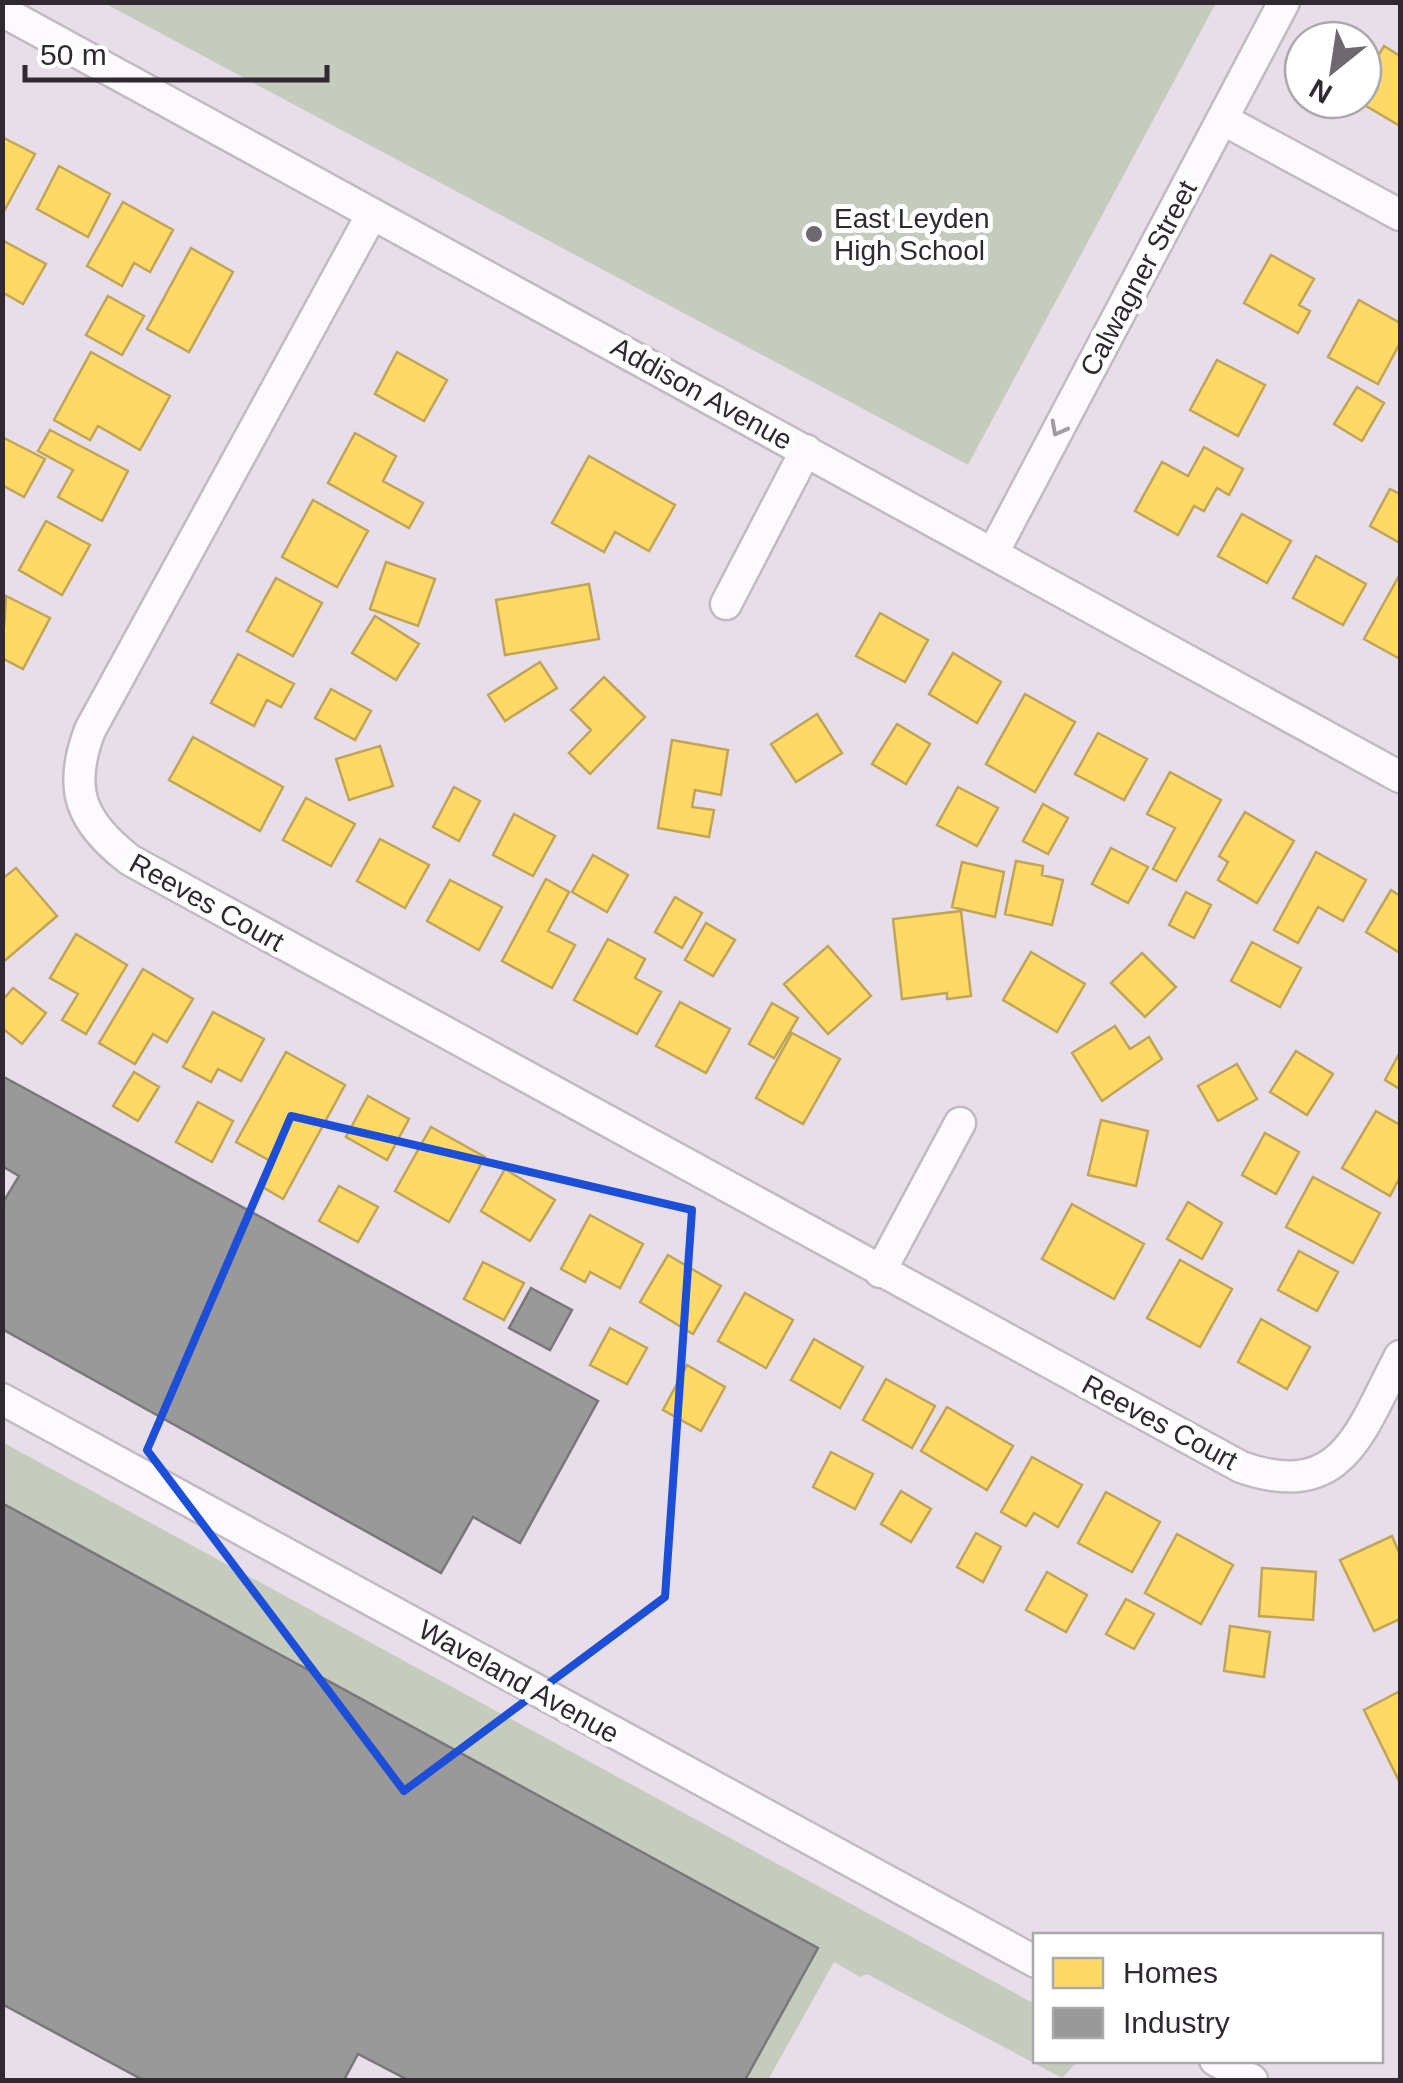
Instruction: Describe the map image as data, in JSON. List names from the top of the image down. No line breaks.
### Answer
{"streets":{"street":["Calwagner Street","Addison Avenue","Reeves Court","Waveland Avenue"]},"crossings":[["Calwagner Street","Addison Avenue"],["Addison Avenue","Reeves Court"]],"one_way":["Calwagner Street"],"places":["East Leyden High School"],"legend":["Homes","Industry"],"scale_bar":"50 m","north":"bottom left"}
